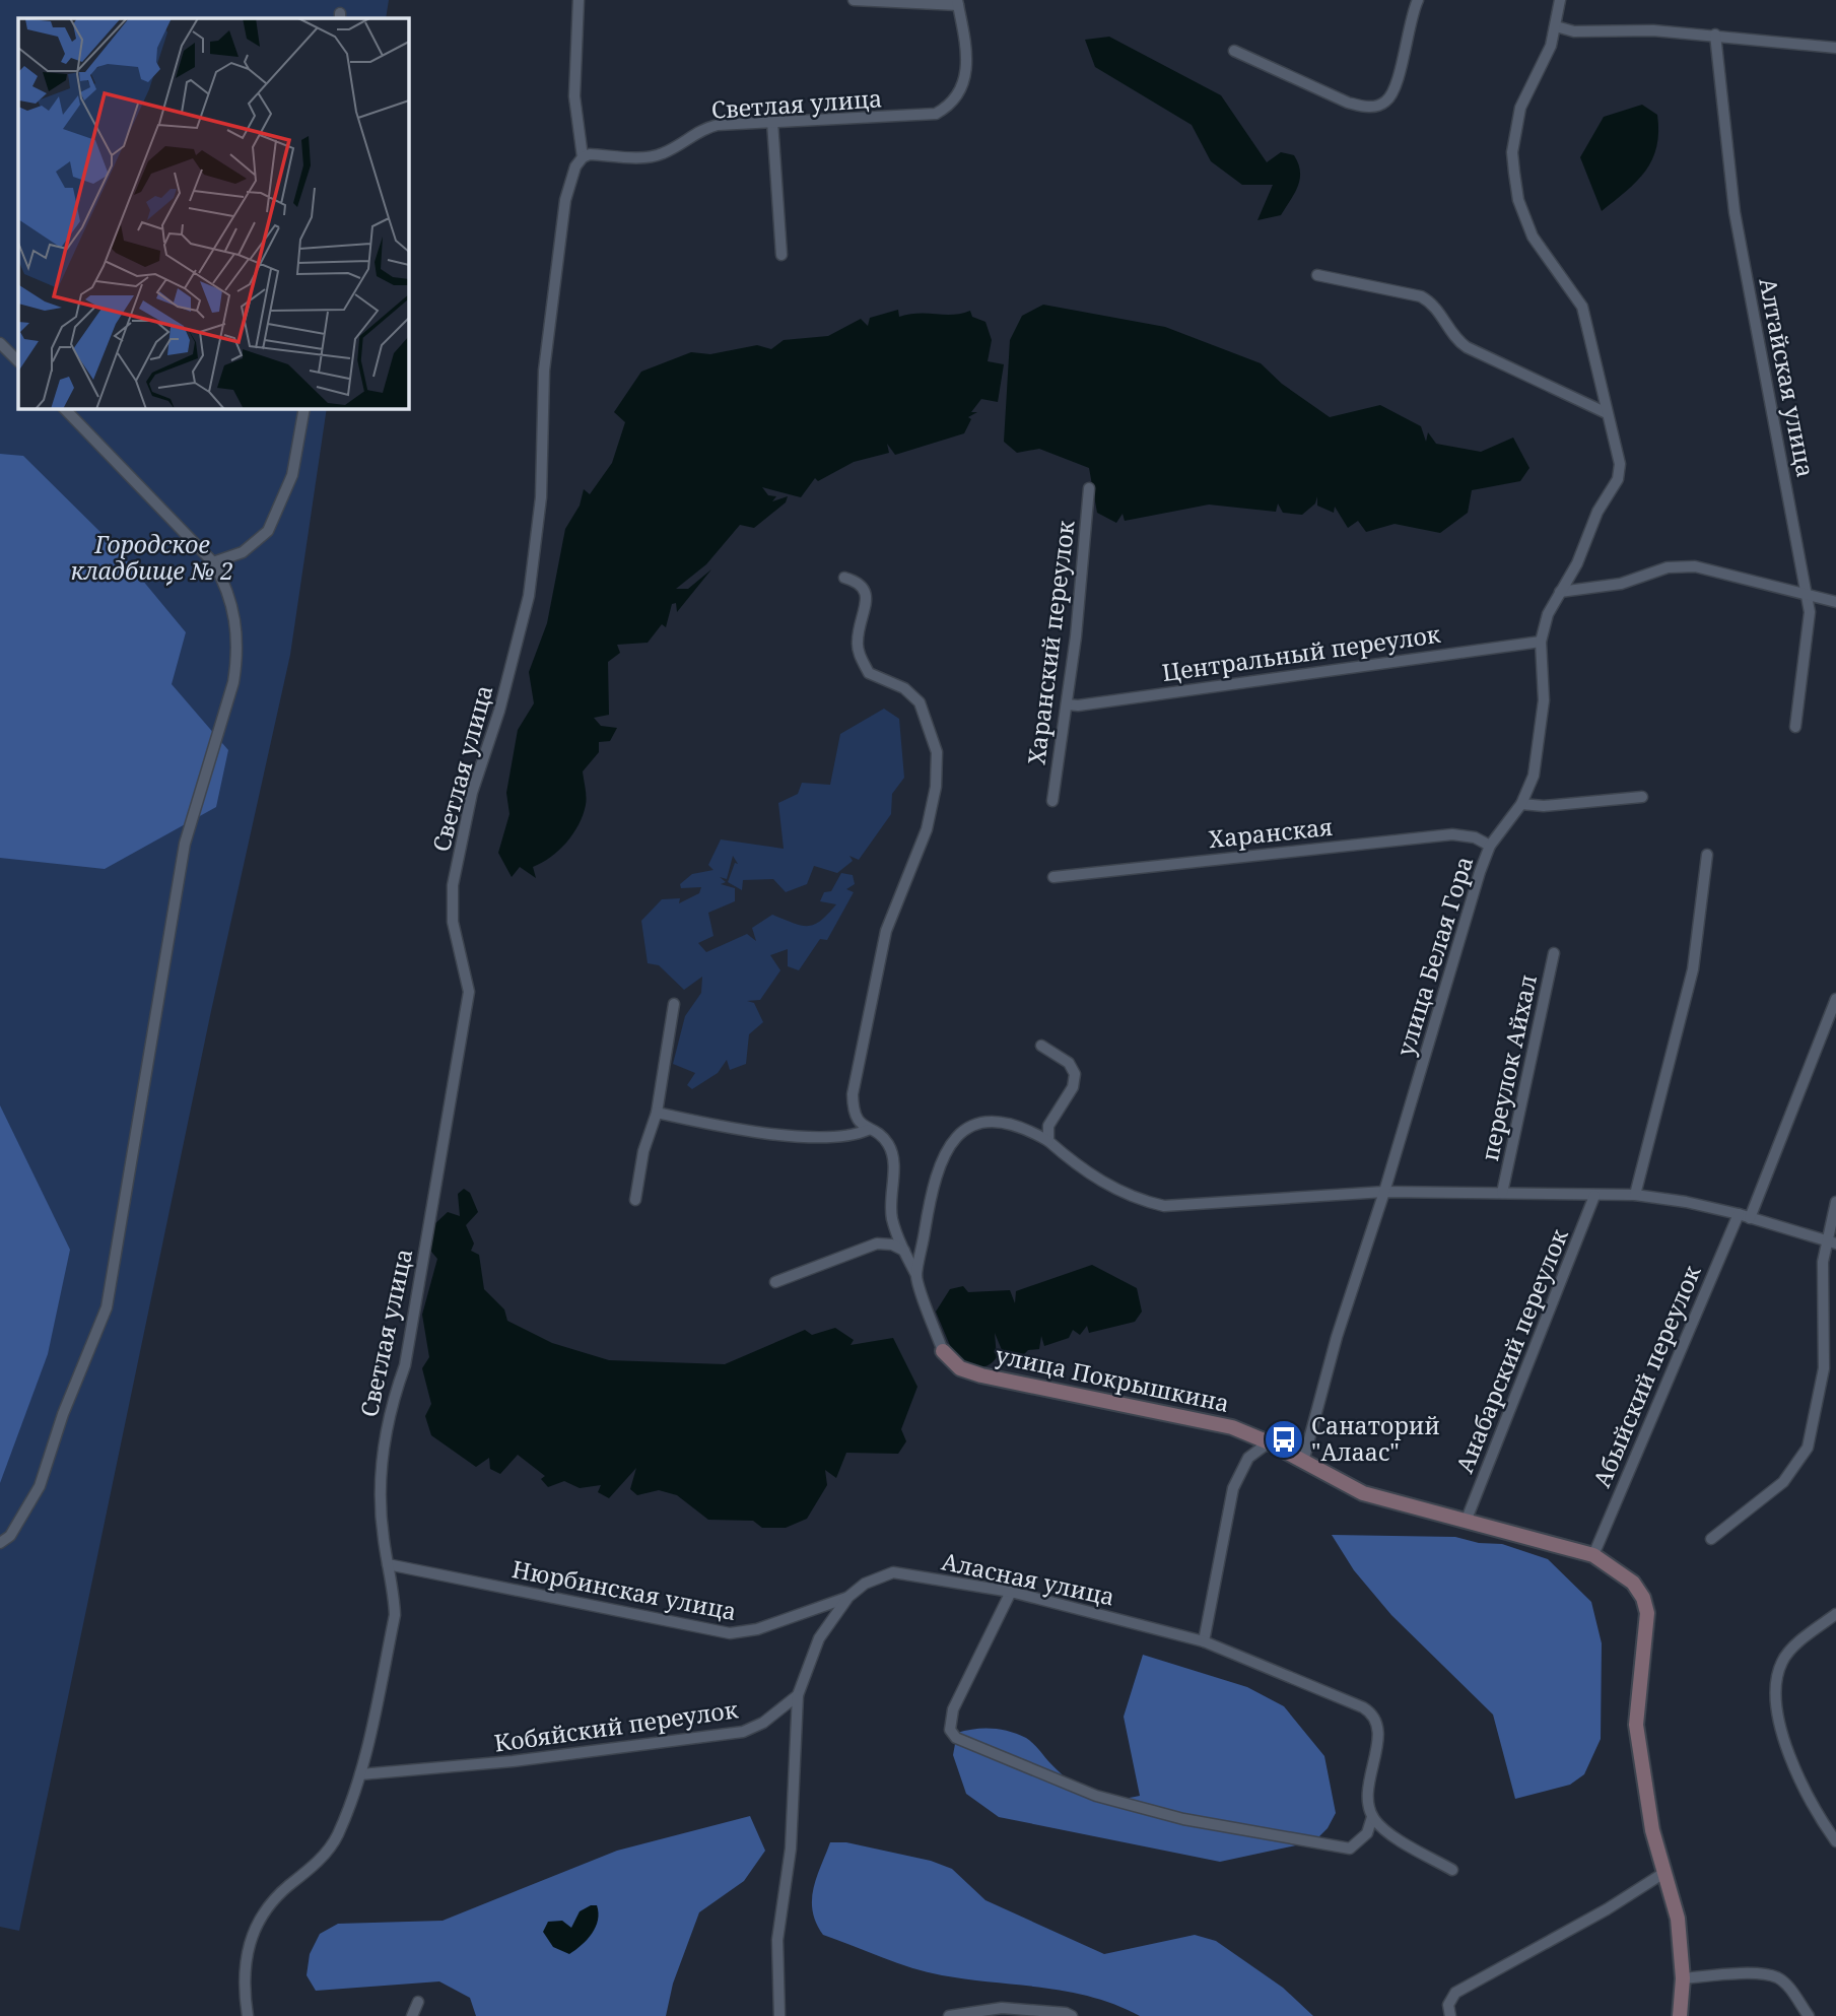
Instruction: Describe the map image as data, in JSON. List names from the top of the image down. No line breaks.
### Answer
{"streets":{"street":["Светлая улица","Алтайская улица","Харанский переулок","Центральный переулок","Харанская","улица Белая Гора","переулок Айхал","Анабарский переулок","Абыйский переулок","улица Покрышкина","Аласная улица","Нюрбинская улица","Кобяйский переулок"]},"crossings":[["Светлая улица","Нюрбинская улица"],["Светлая улица","Кобяйский переулок"],["Харанский переулок","Центральный переулок"],["Центральный переулок","улица Белая Гора"],["Харанская","улица Белая Гора"],["улица Белая Гора","улица Покрышкина"],["Анабарский переулок","улица Покрышкина"],["Абыйский переулок","улица Покрышкина"],["Аласная улица","Нюрбинская улица"]],"parks":["Городское кладбище № 2"],"places":{"bus stop":["Санаторий \"Алаас\""]}}
